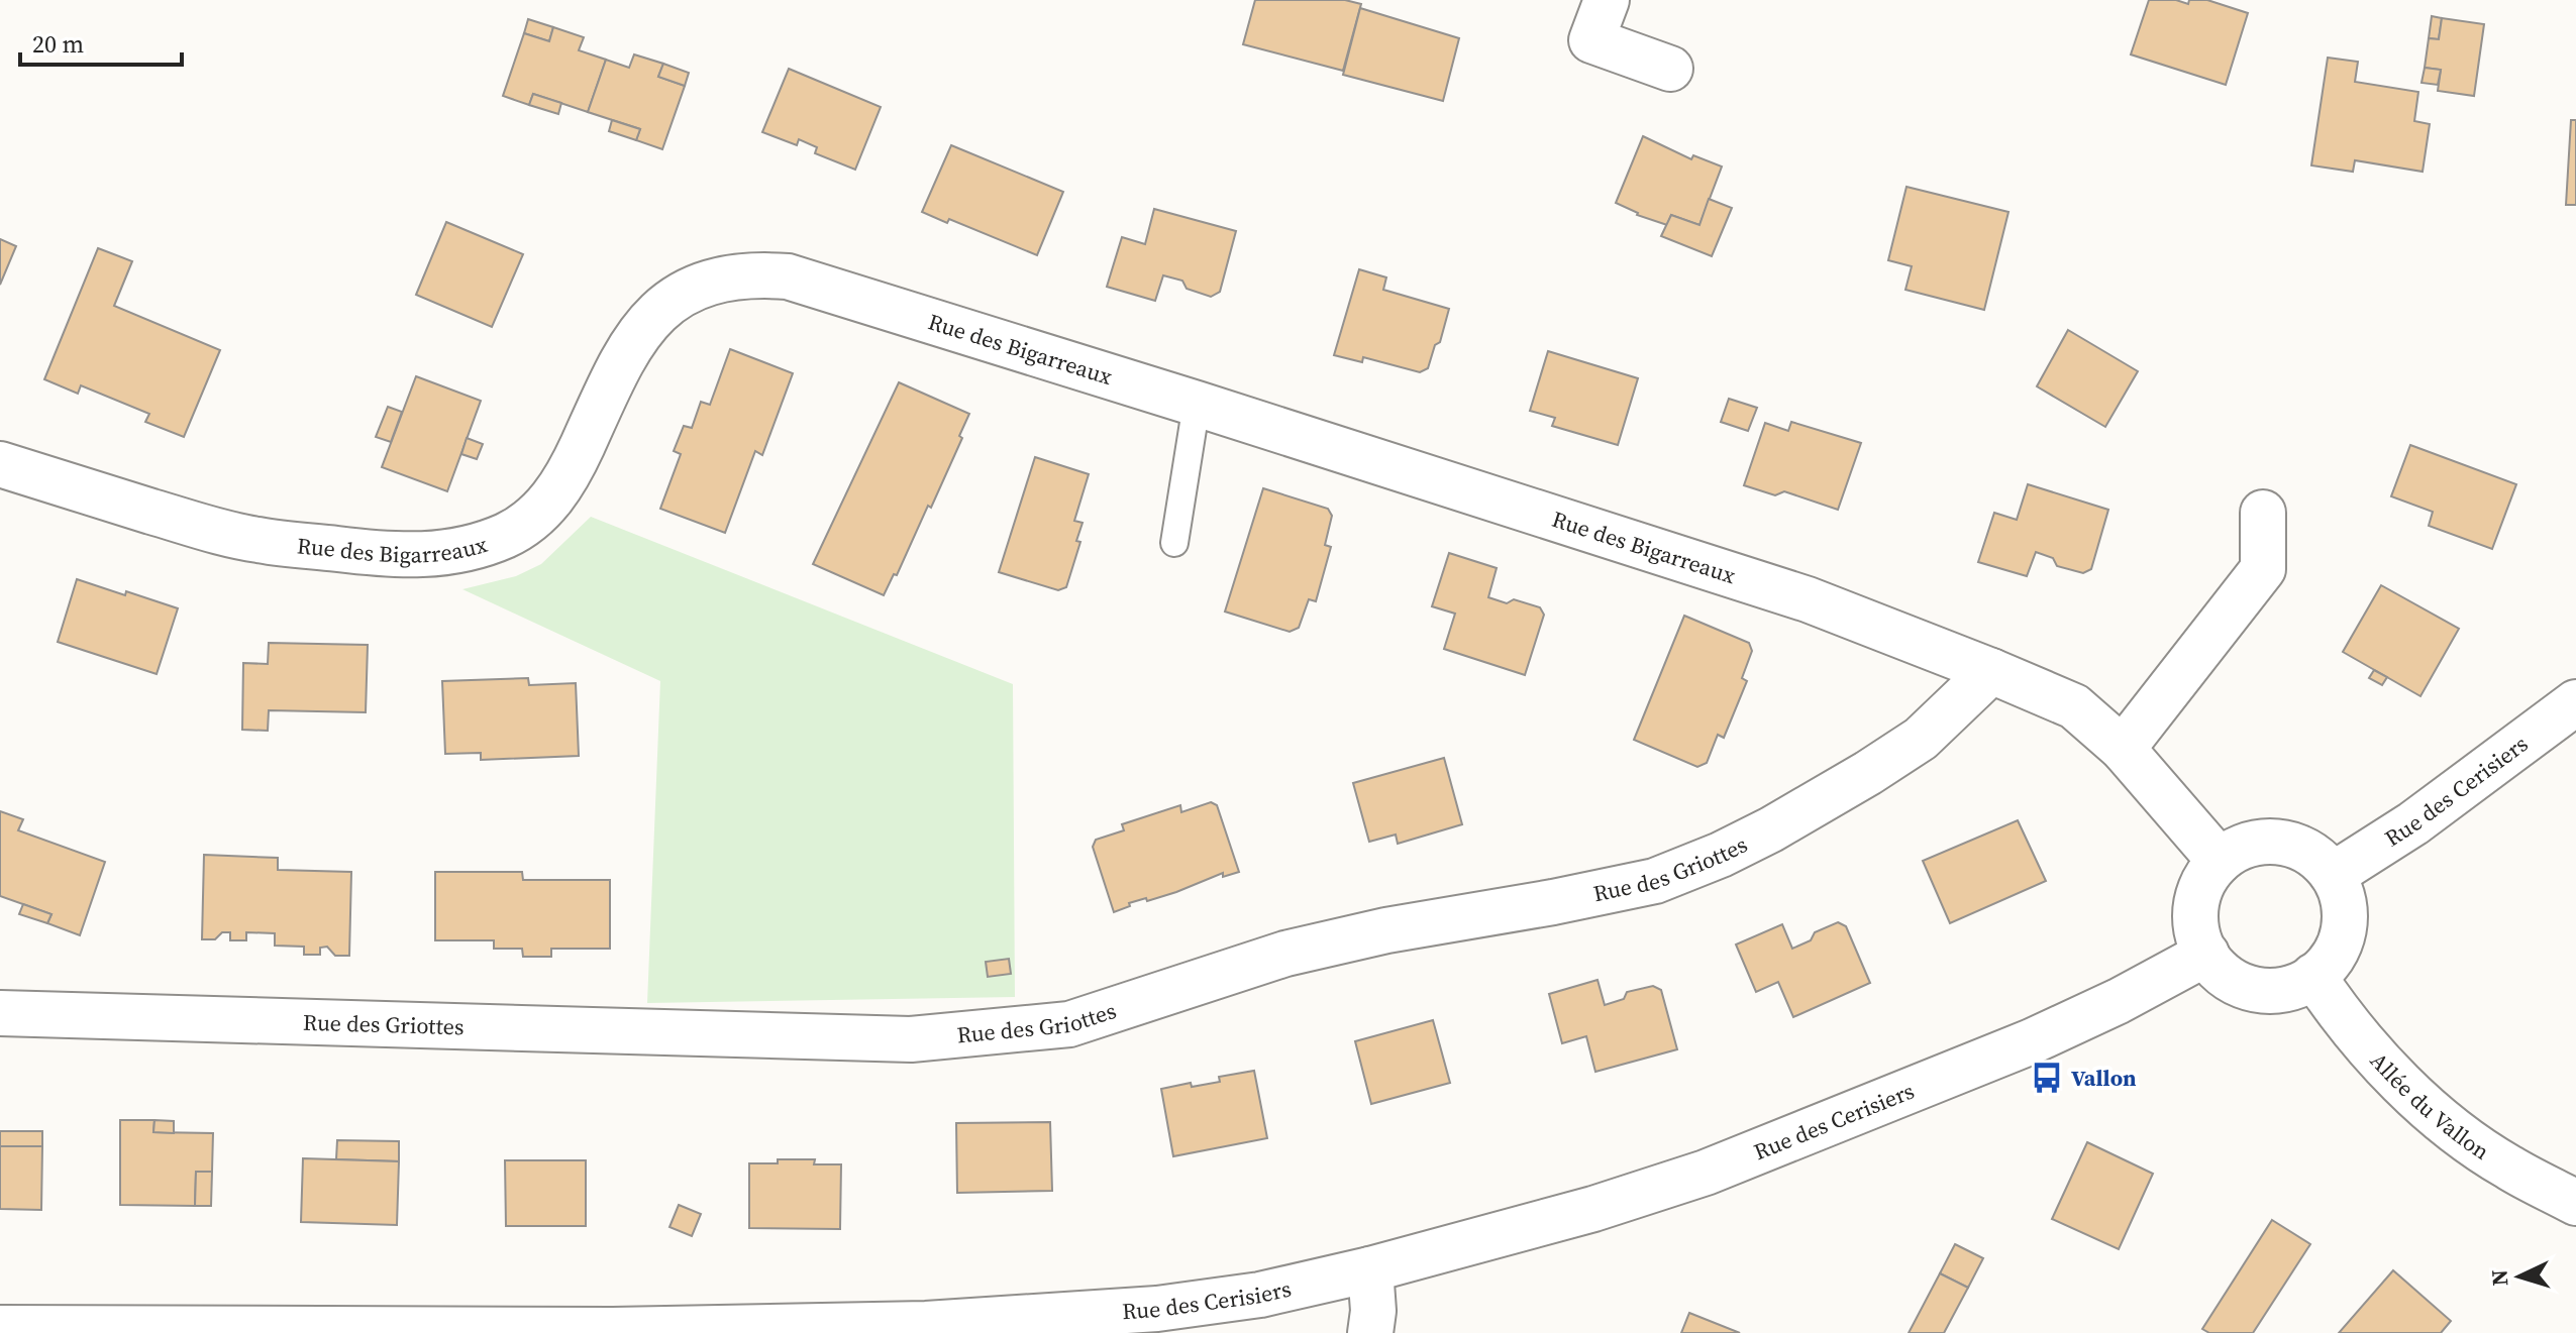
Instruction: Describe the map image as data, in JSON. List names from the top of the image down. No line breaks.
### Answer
{"streets":{"street":["Rue des Bigarreaux","Rue des Cerisiers","Rue des Griottes","Allée du Vallon"]},"crossings":[["Rue des Bigarreaux","Rue des Cerisiers"],["Rue des Bigarreaux","Rue des Griottes"],["Rue des Bigarreaux","Allée du Vallon"],["Rue des Cerisiers","Allée du Vallon"]],"places":{"bus stop":["Vallon"]},"scale_bar":"20 m","north":"left"}
